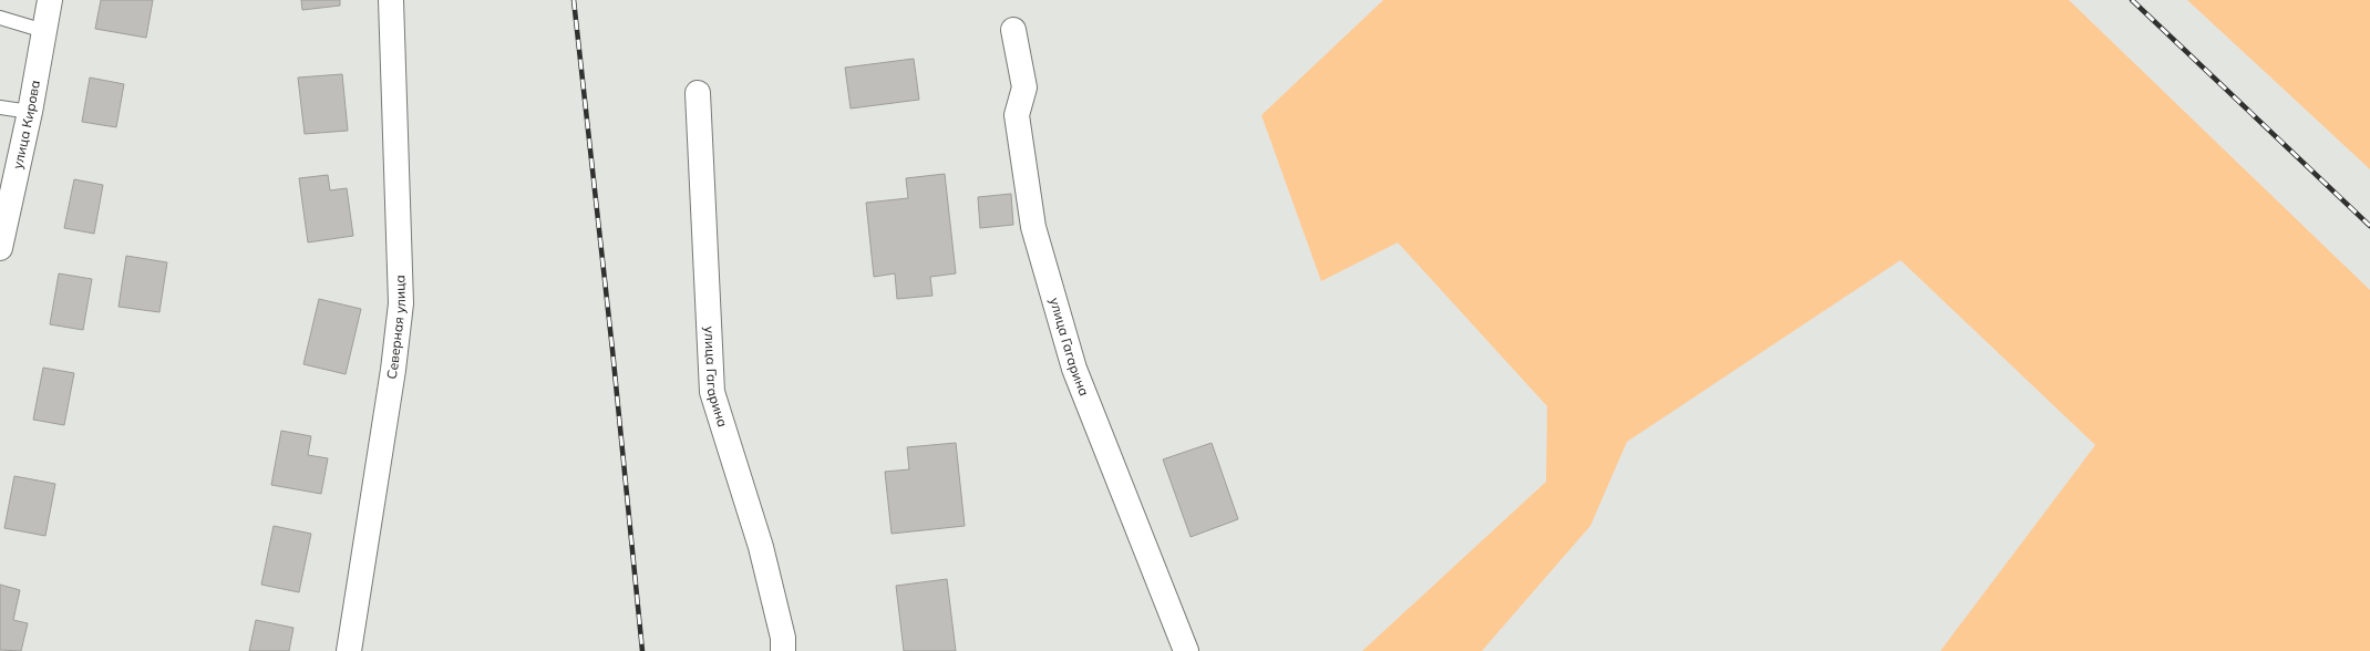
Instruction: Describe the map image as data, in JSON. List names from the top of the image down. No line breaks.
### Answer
{"streets":{"street":["улица Кирова","Северная улица","улица Гагарина"]}}
